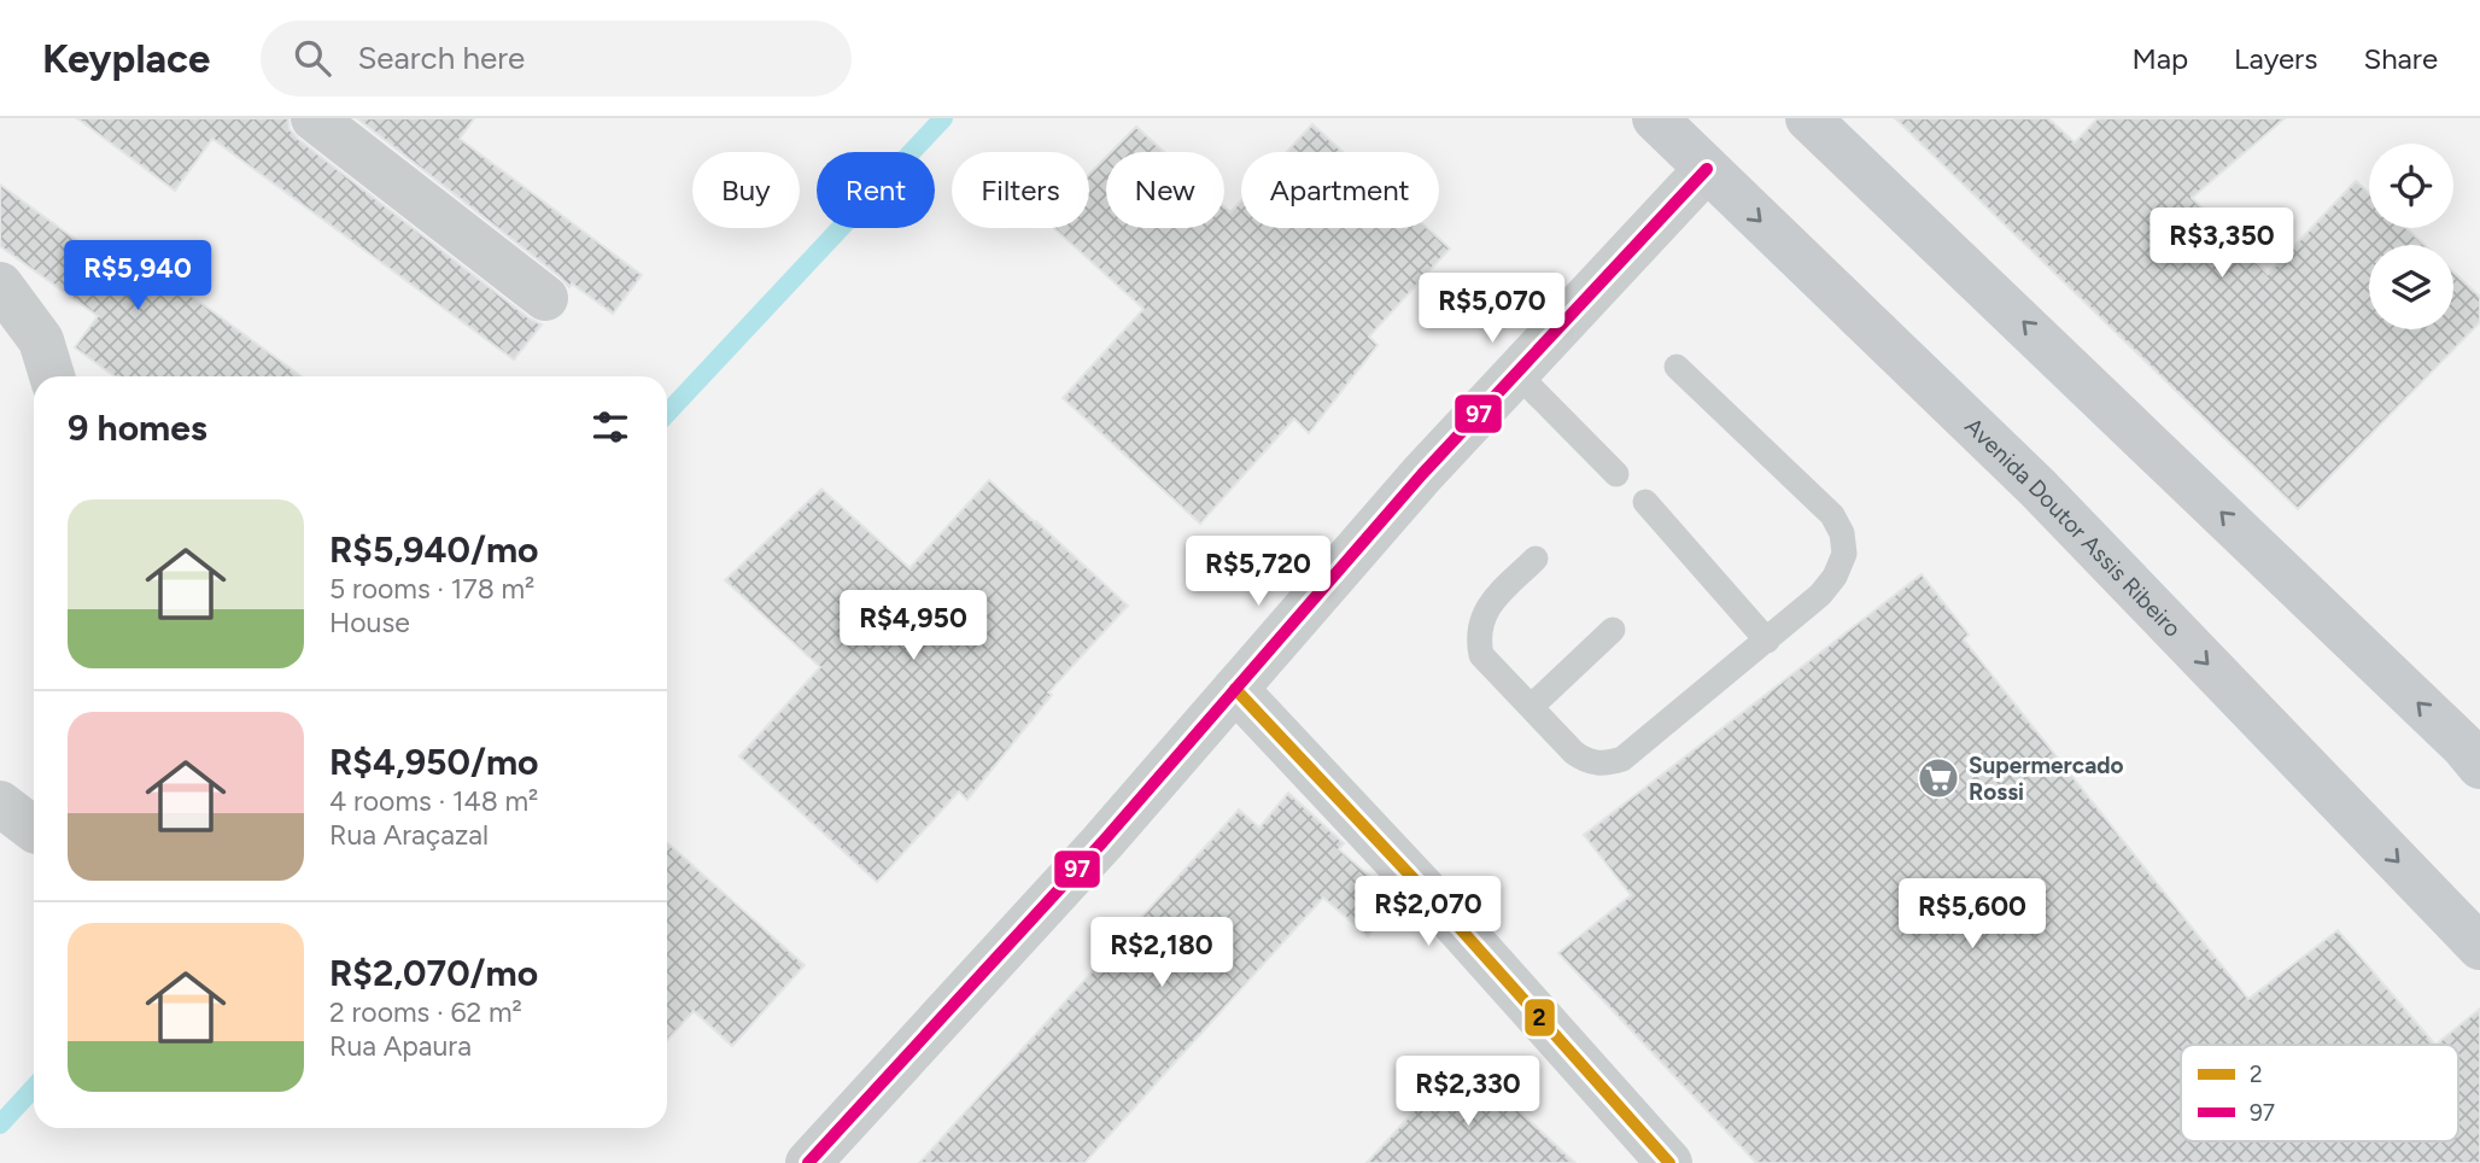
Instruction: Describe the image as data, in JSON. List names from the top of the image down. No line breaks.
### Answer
{"streets":{"main road":["Avenida Doutor Assis Ribeiro"]},"places":{"supermarket":["Supermercado Rossi"]},"lines":["transit line 97","transit line 2"],"legend":["2","97"],"page":{"header":"Keyplace","search":"Search here","nav":["Map","Layers","Share"],"chip":["Buy","Rent","Filters","New","Apartment"],"price":["R$3,350","R$5,940","R$5,070","R$5,720","R$4,950","R$2,070","R$5,600","R$2,180","R$2,330"],"heading":"9 homes","list":[{"name":"R$5,940/mo","note":"5 rooms · 178 m² · House"},{"name":"R$4,950/mo","note":"4 rooms · 148 m² · Rua Araçazal"},{"name":"R$2,070/mo","note":"2 rooms · 62 m² · Rua Apaura"}]}}
